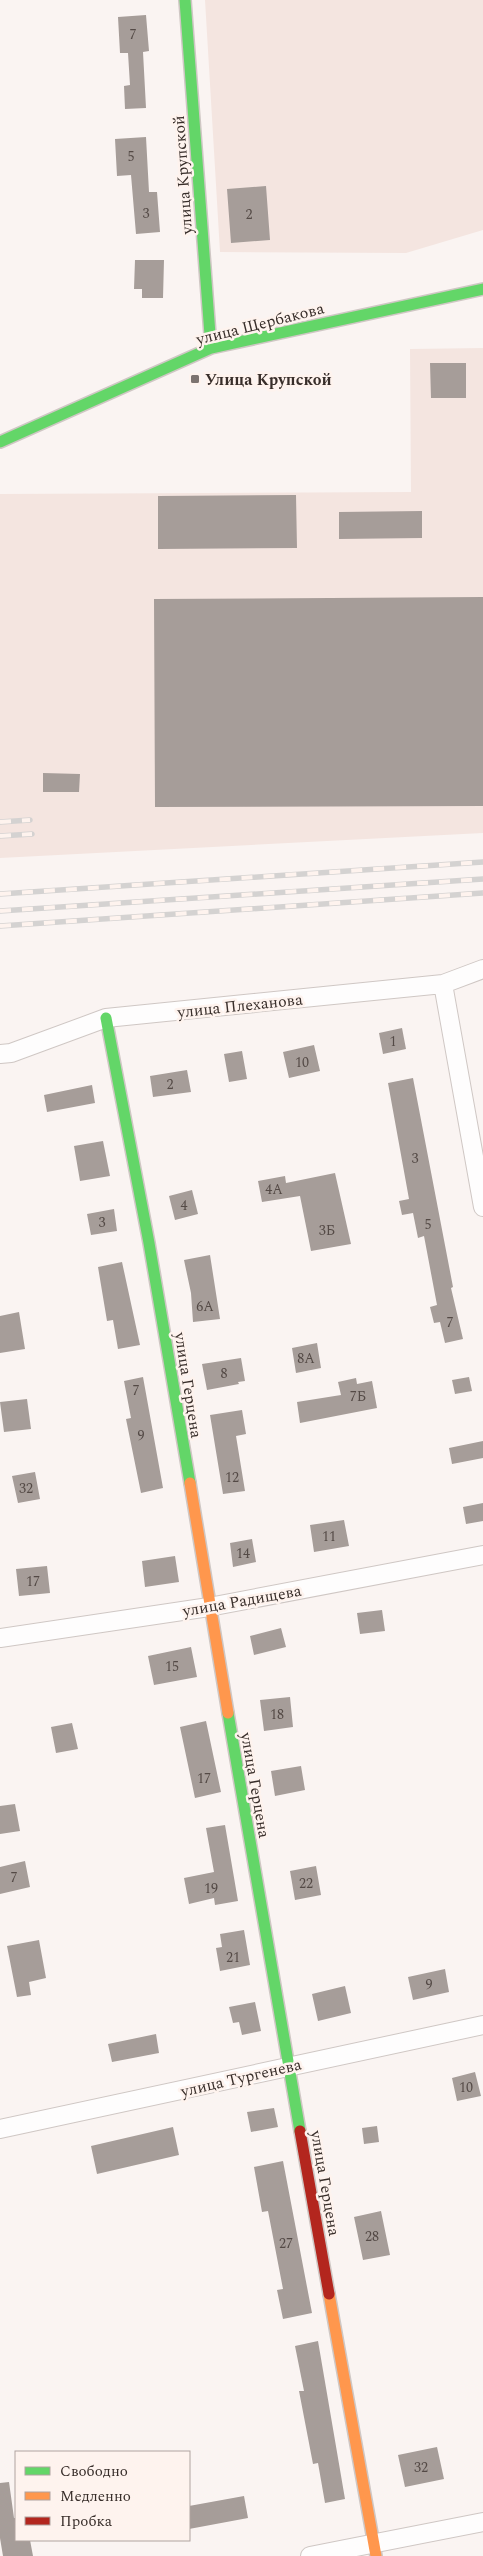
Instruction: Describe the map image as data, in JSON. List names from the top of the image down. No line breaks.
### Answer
{"streets":{"street":["улица Крупской","улица Щербакова","улица Плеханова","улица Герцена","улица Радищева","улица Тургенева"]},"crossings":[["улица Крупской","улица Щербакова"],["улица Плеханова","улица Герцена"],["улица Герцена","улица Радищева"],["улица Герцена","улица Тургенева"]],"places":{"transit":["Улица Крупской"]},"house_numbers":["7","5","3","2","1","10","2","3","4А","4","3","5","3Б","6А","7","8А","8","7","7Б","9","12","32","11","14","17","15","18","17","7","22","19","21","9","10","28","27","32"],"legend":["Свободно","Медленно","Пробка"]}
